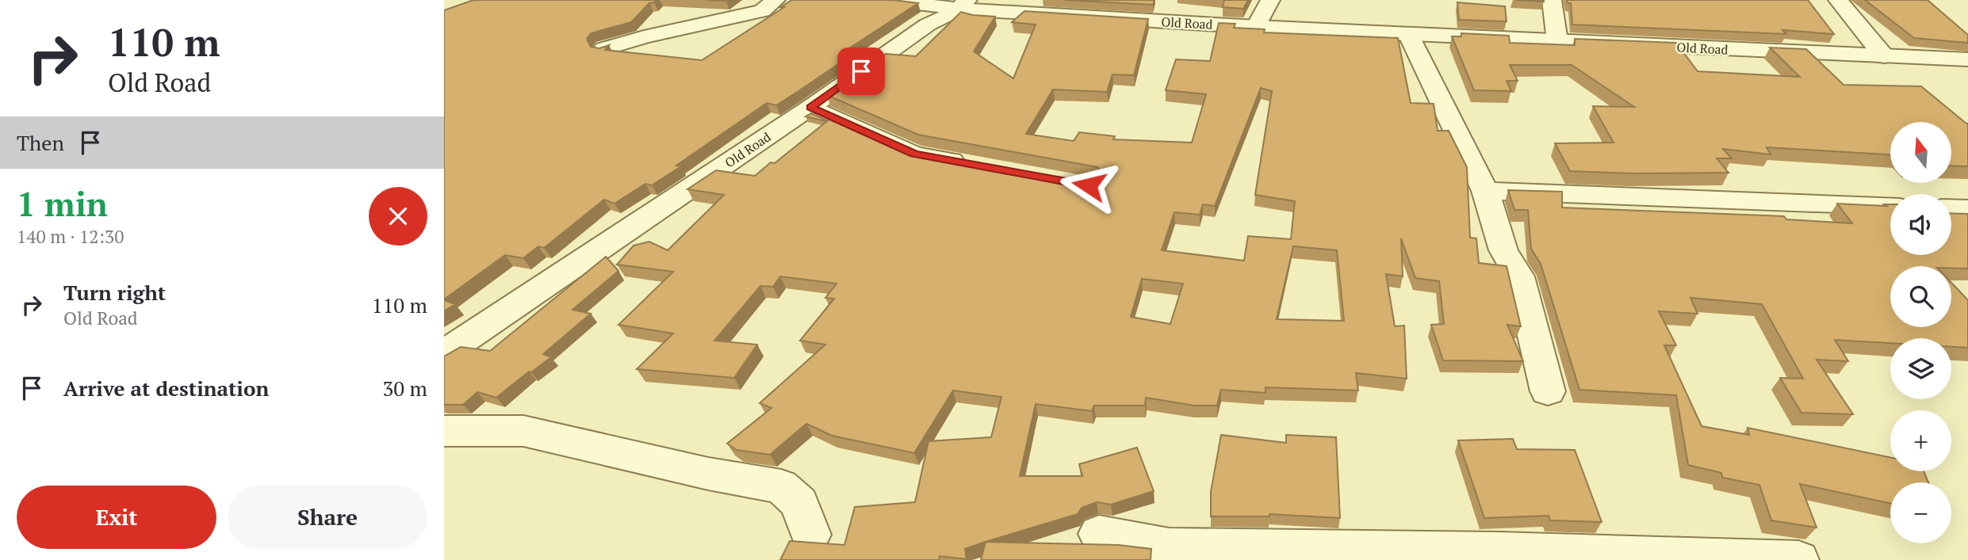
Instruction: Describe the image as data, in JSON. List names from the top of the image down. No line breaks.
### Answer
{"streets":{"street":["Old Road"]},"north":"top","page":{"turn":["110 m","Old Road"],"then":"Then","map_buttons":["+","−"],"heading":["1 min","140 m · 12:30"],"list":[{"name":"Turn right","note":"Old Road","value":"110 m"},{"name":"Arrive at destination","value":"30 m"}],"buttons":["Exit","Share"]}}
